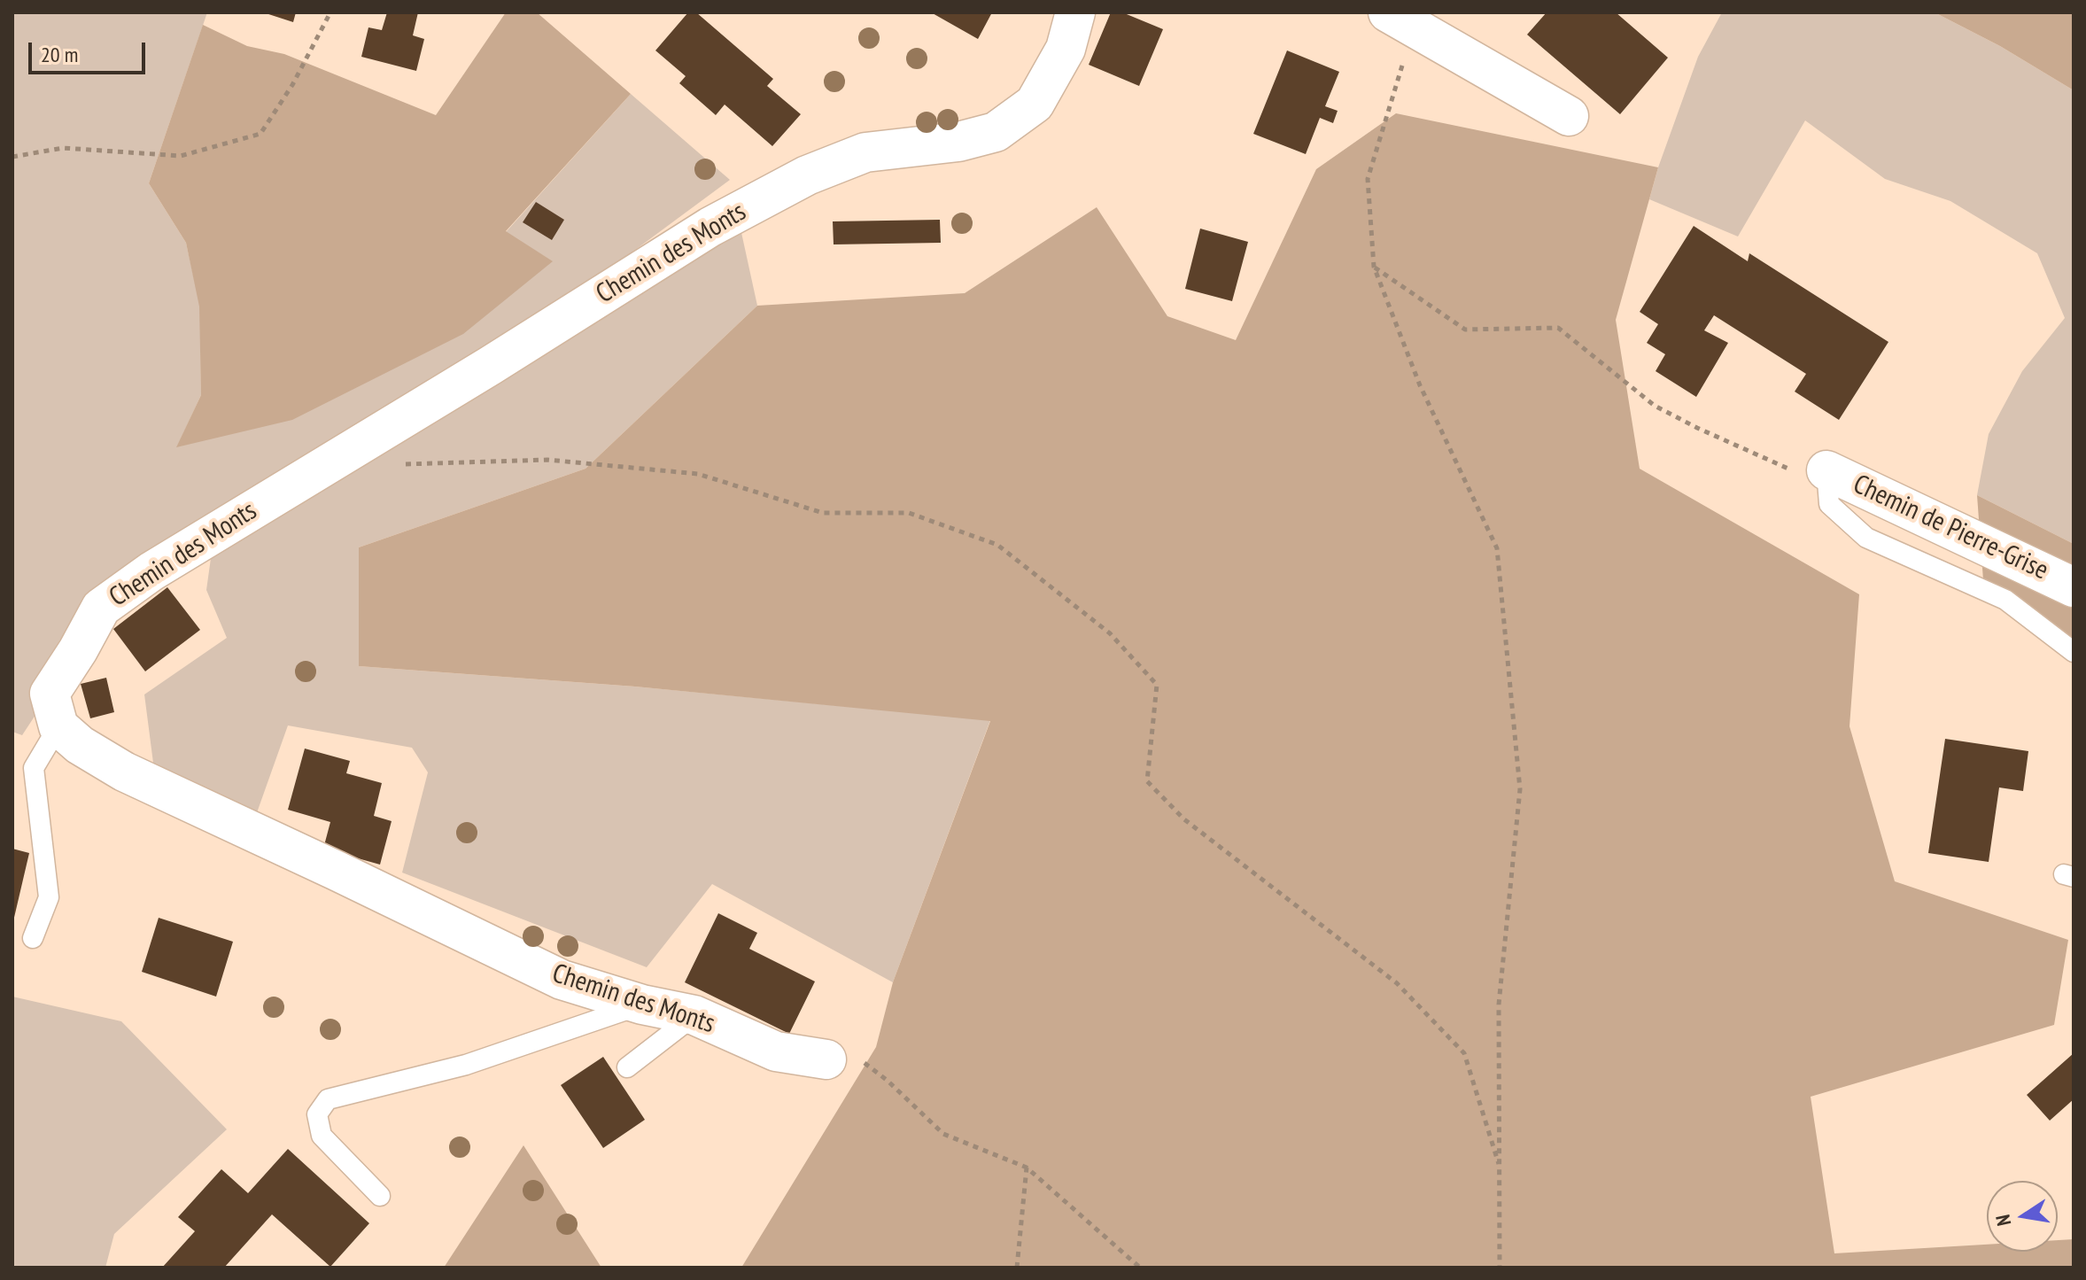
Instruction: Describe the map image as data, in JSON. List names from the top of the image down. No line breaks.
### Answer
{"streets":{"street":["Chemin des Monts","Chemin de Pierre-Grise"]},"scale_bar":"20 m","north":"left"}
